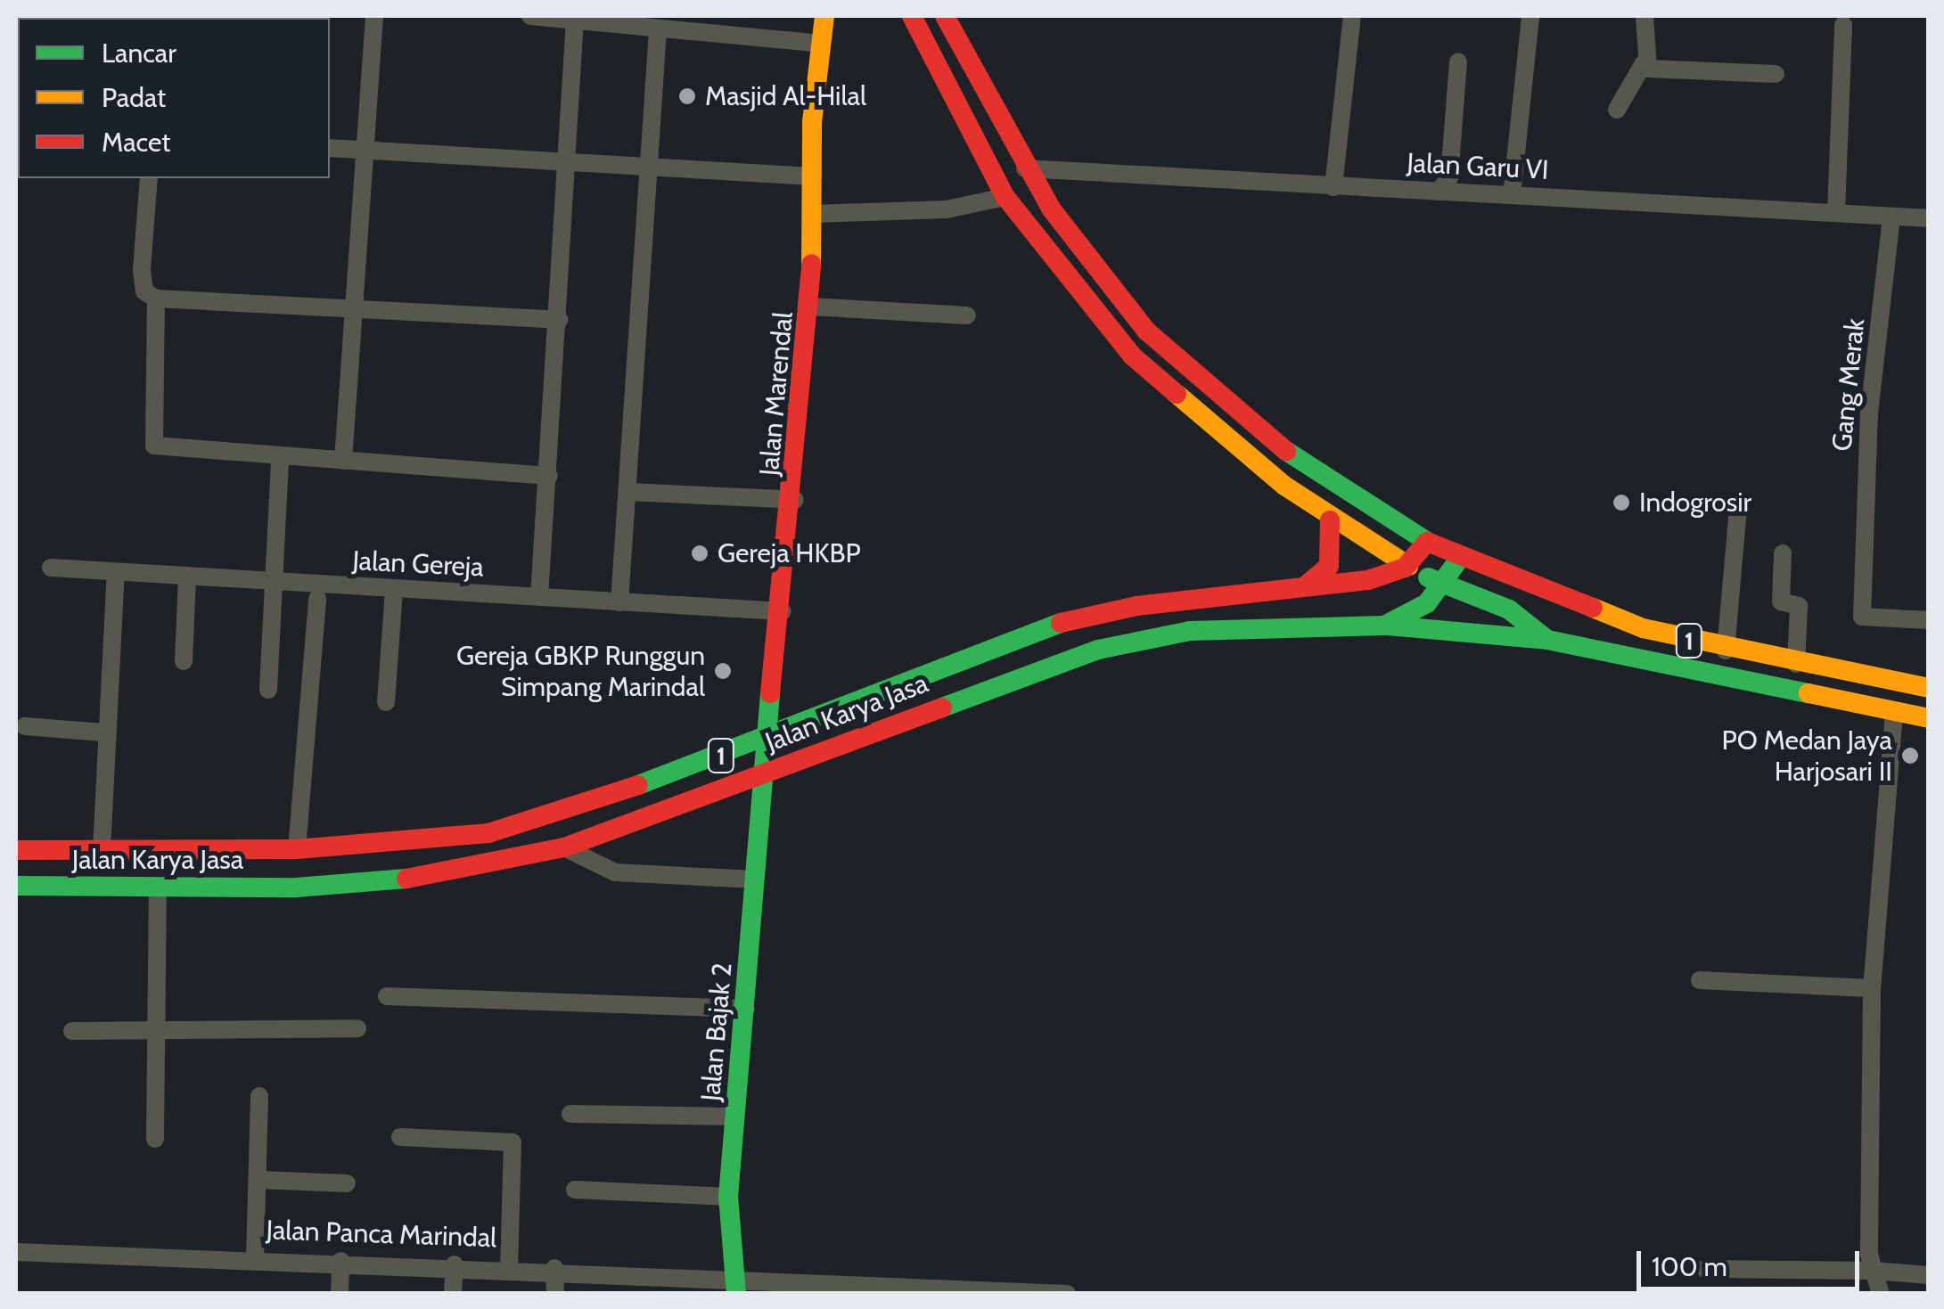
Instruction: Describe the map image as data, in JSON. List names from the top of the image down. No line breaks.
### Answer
{"streets":{"main road":["Jalan Marendal","1","Jalan Karya Jasa","Jalan Bajak 2"],"street":["Jalan Garu VI","Gang Merak","Jalan Gereja","Jalan Panca Marindal"]},"crossings":[["Jalan Garu VI","Gang Merak"],["Jalan Marendal","Jalan Gereja"],["Jalan Marendal","Jalan Karya Jasa"],["Jalan Marendal","Jalan Bajak 2"],["1","Jalan Karya Jasa"],["Jalan Karya Jasa","Jalan Bajak 2"],["Jalan Bajak 2","Jalan Panca Marindal"]],"places":["Masjid Al-Hilal","Indogrosir","Gereja HKBP","Gereja GBKP Runggun Simpang Marindal","PO Medan Jaya Harjosari II"],"legend":["Lancar","Padat","Macet"],"scale_bar":"100 m"}
